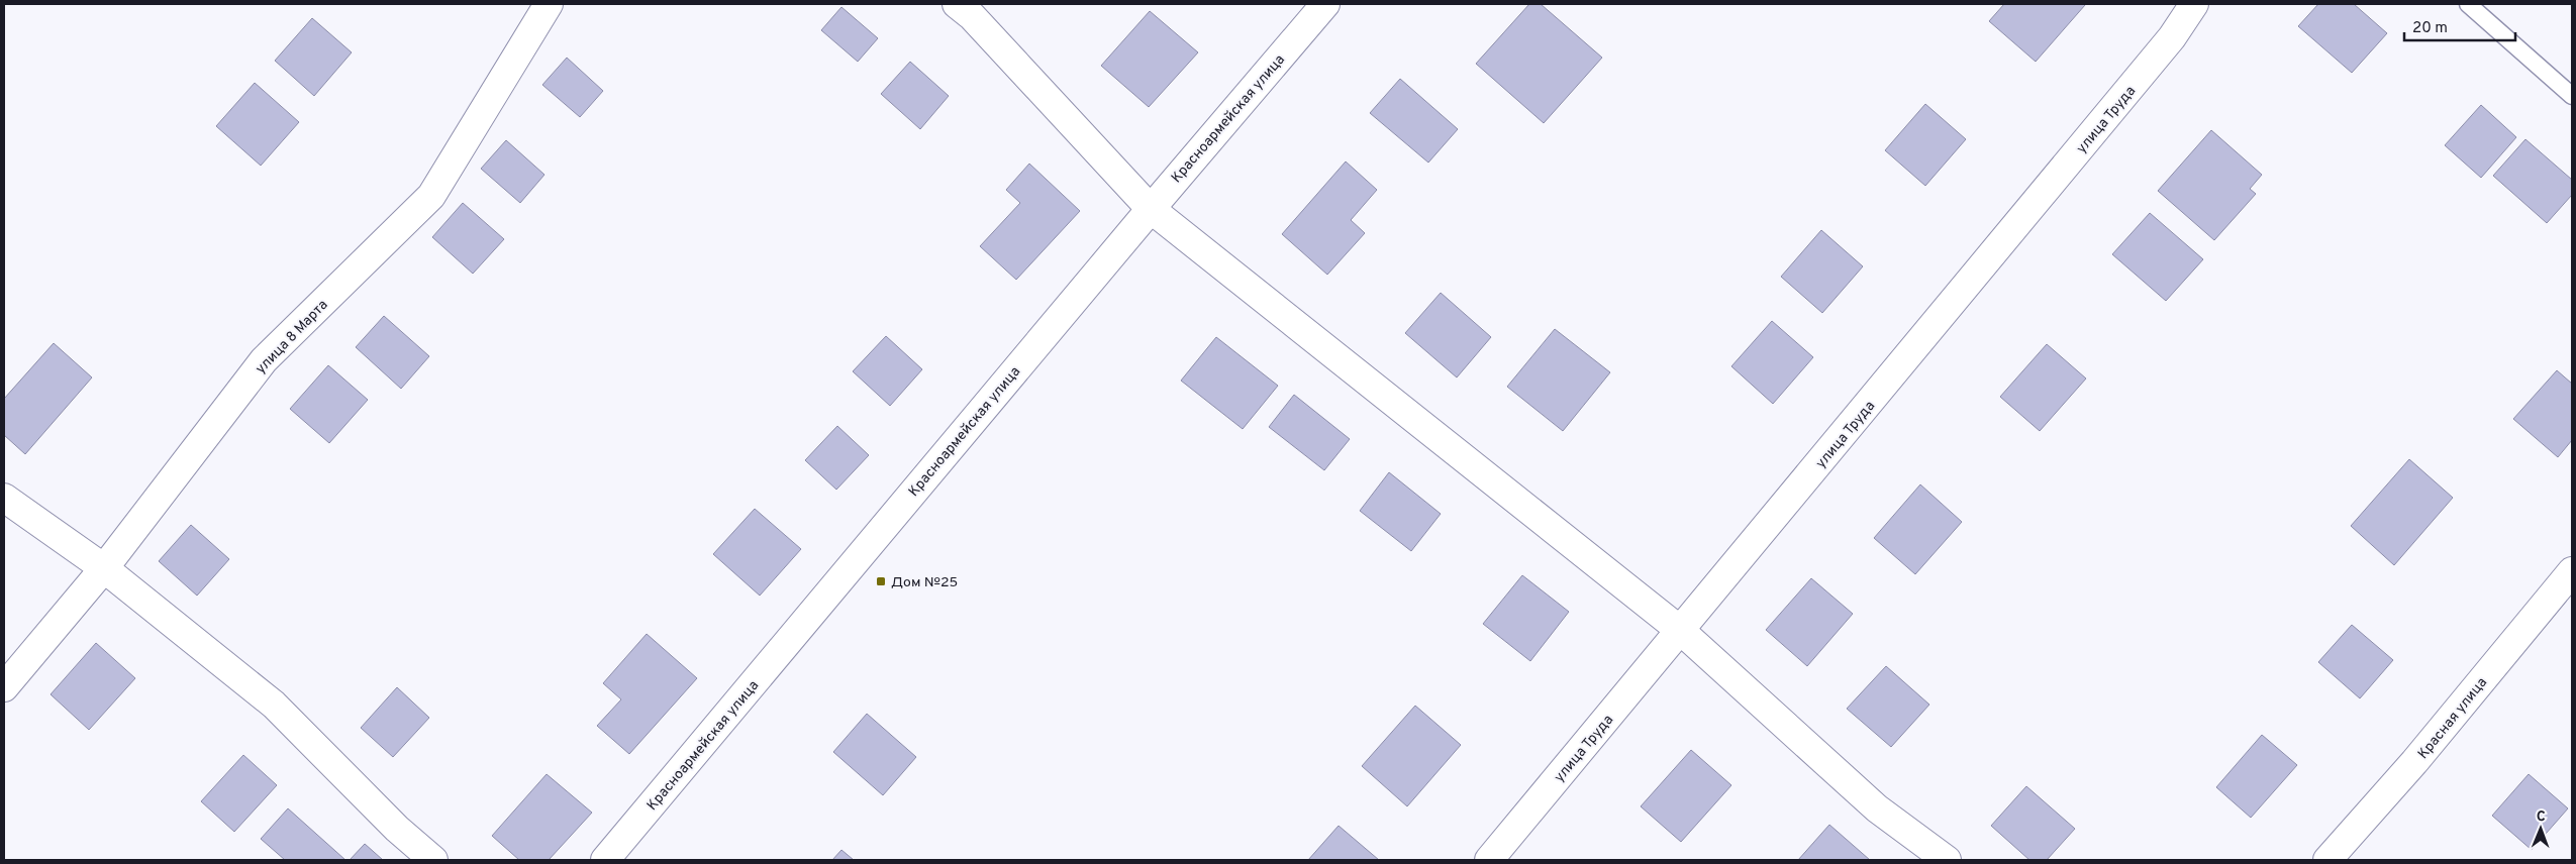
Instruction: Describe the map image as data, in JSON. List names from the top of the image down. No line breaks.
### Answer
{"streets":{"street":["Красноармейская улица","улица Труда","улица 8 Марта","Красная улица"]},"places":{"transit":["Дом №25"]},"scale_bar":"20 m","north":"top"}
